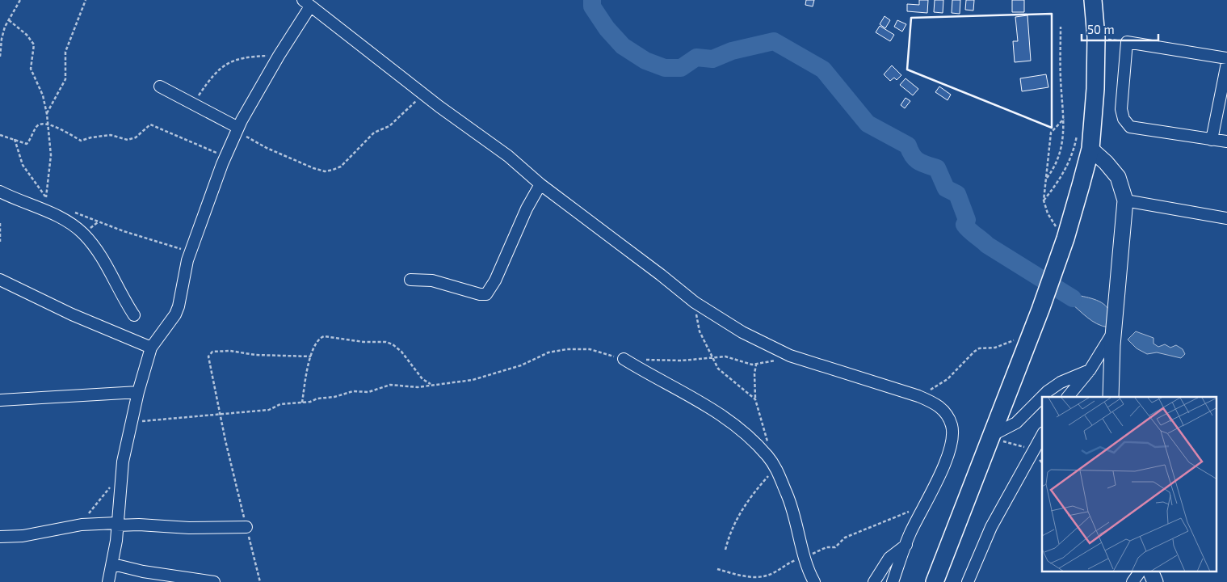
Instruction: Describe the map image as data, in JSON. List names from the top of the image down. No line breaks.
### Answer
{"scale_bar":"50 m"}
